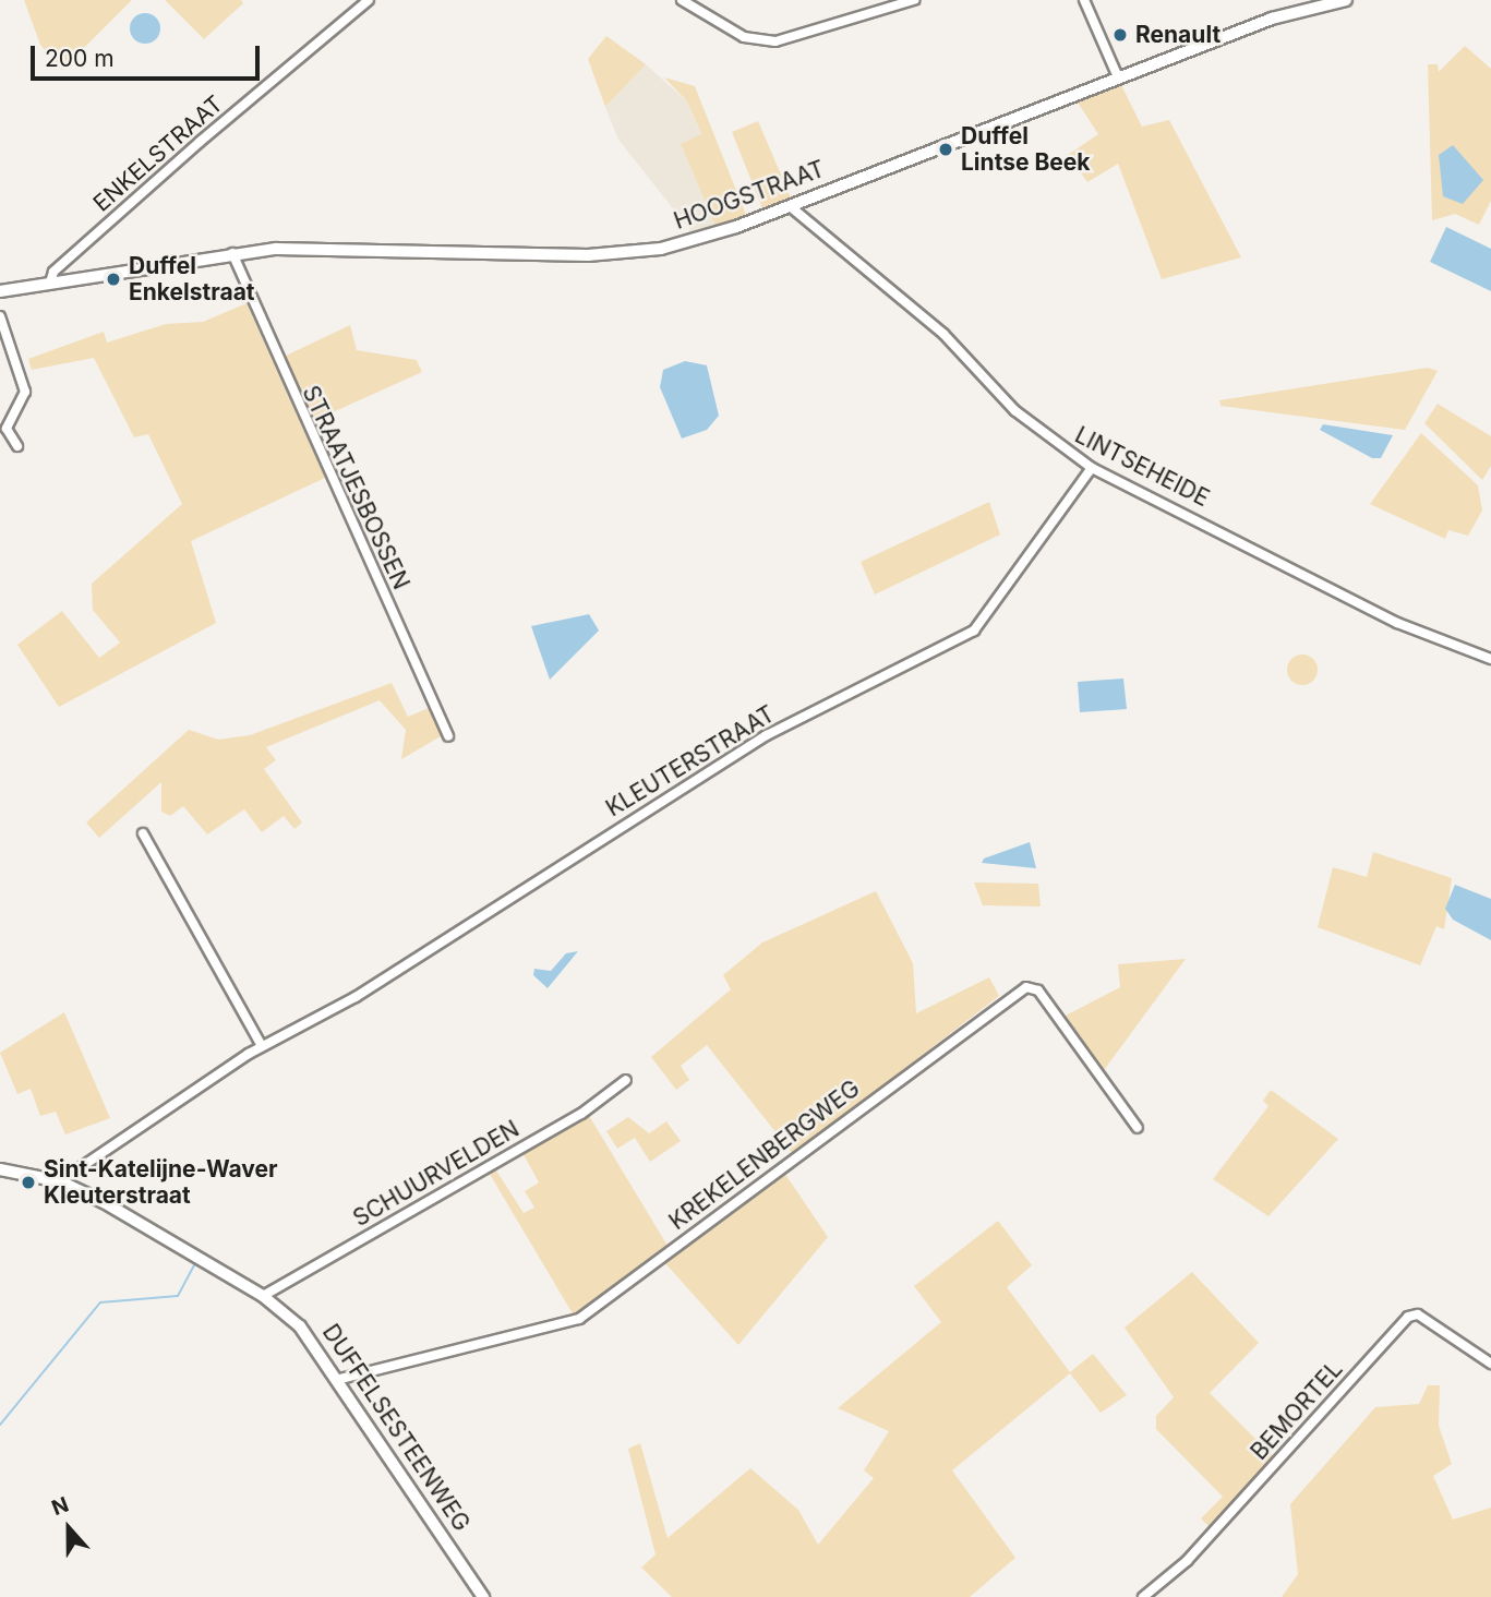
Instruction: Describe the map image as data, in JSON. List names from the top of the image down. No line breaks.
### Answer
{"streets":{"street":["ENKELSTRAAT","HOOGSTRAAT","LINTSEHEIDE","STRAATJESBOSSEN","KLEUTERSTRAAT","KREKELENBERGWEG","SCHUURVELDEN","BEMORTEL","DUFFELSESTEENWEG"]},"crossings":[["ENKELSTRAAT","HOOGSTRAAT"],["HOOGSTRAAT","LINTSEHEIDE"],["HOOGSTRAAT","STRAATJESBOSSEN"],["LINTSEHEIDE","KLEUTERSTRAAT"],["KLEUTERSTRAAT","DUFFELSESTEENWEG"],["KREKELENBERGWEG","DUFFELSESTEENWEG"],["SCHUURVELDEN","DUFFELSESTEENWEG"]],"places":["Renault","Duffel Lintse Beek","Duffel Enkelstraat","Sint-Katelijne-Waver Kleuterstraat"],"scale_bar":"200 m","north":"top"}
